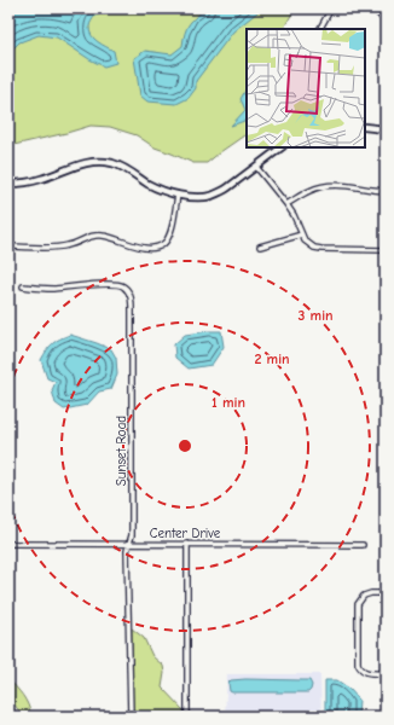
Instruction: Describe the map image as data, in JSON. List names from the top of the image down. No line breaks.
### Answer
{"streets":{"street":["Sunset Road","Center Drive"]},"crossings":[["Sunset Road","Center Drive"]],"rings":["3 min","2 min","1 min"]}
